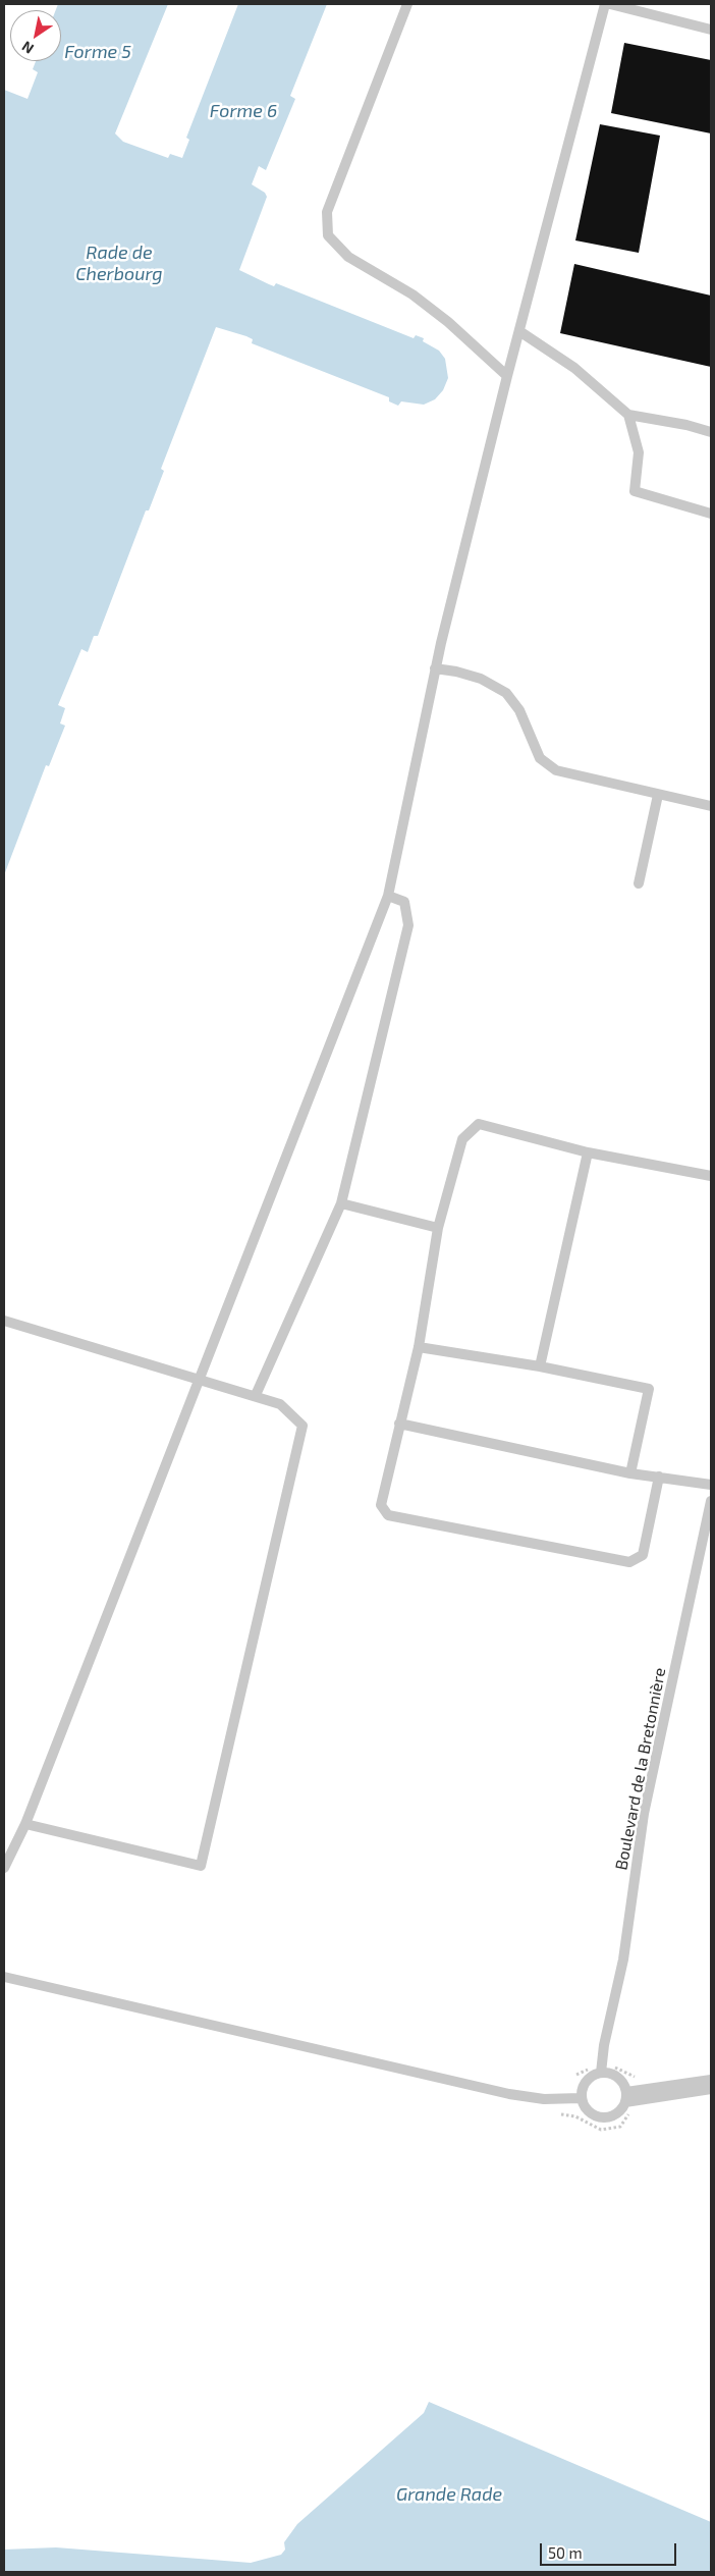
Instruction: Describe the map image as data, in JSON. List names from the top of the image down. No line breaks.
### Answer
{"streets":{"lane":["Boulevard de la Bretonnière"]},"water":["Forme 5","Forme 6","Rade de Cherbourg","Grande Rade"],"scale_bar":"50 m","north":"bottom left"}
